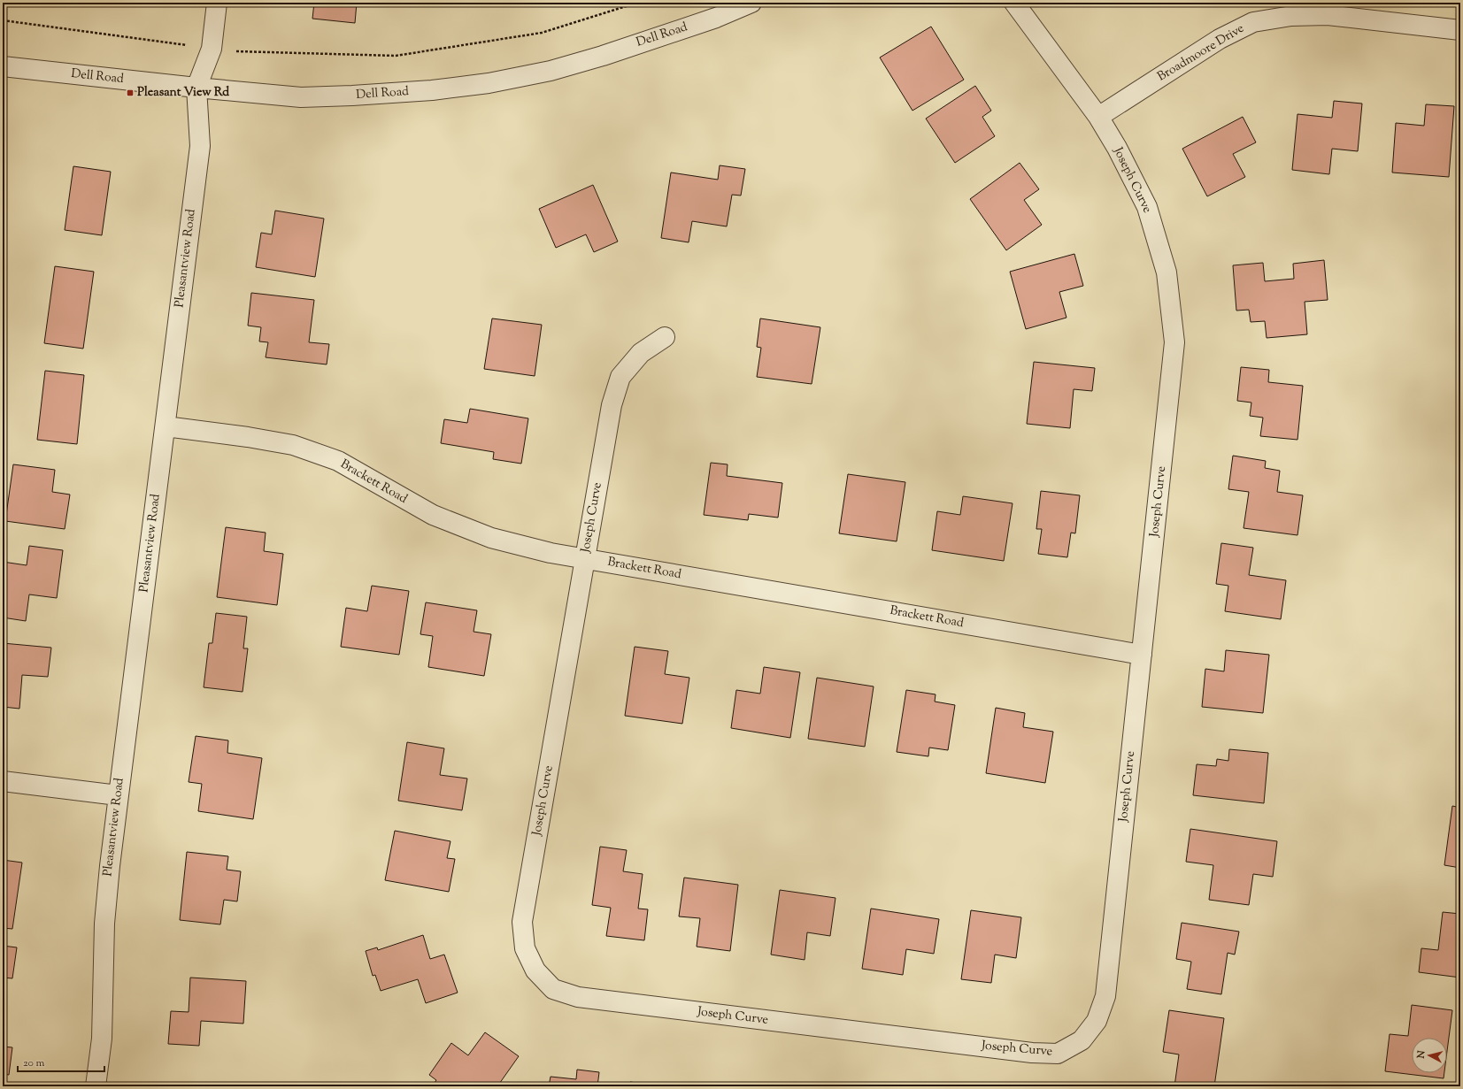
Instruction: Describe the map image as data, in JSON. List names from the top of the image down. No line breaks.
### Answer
{"streets":{"street":["Dell Road","Broadmoore Drive","Joseph Curve","Pleasantview Road","Brackett Road"]},"crossings":[["Dell Road","Pleasantview Road"],["Broadmoore Drive","Joseph Curve"],["Joseph Curve","Brackett Road"],["Pleasantview Road","Brackett Road"]],"places":{"transit":["Pleasant View Rd"]},"scale_bar":"20 m","north":"left"}
